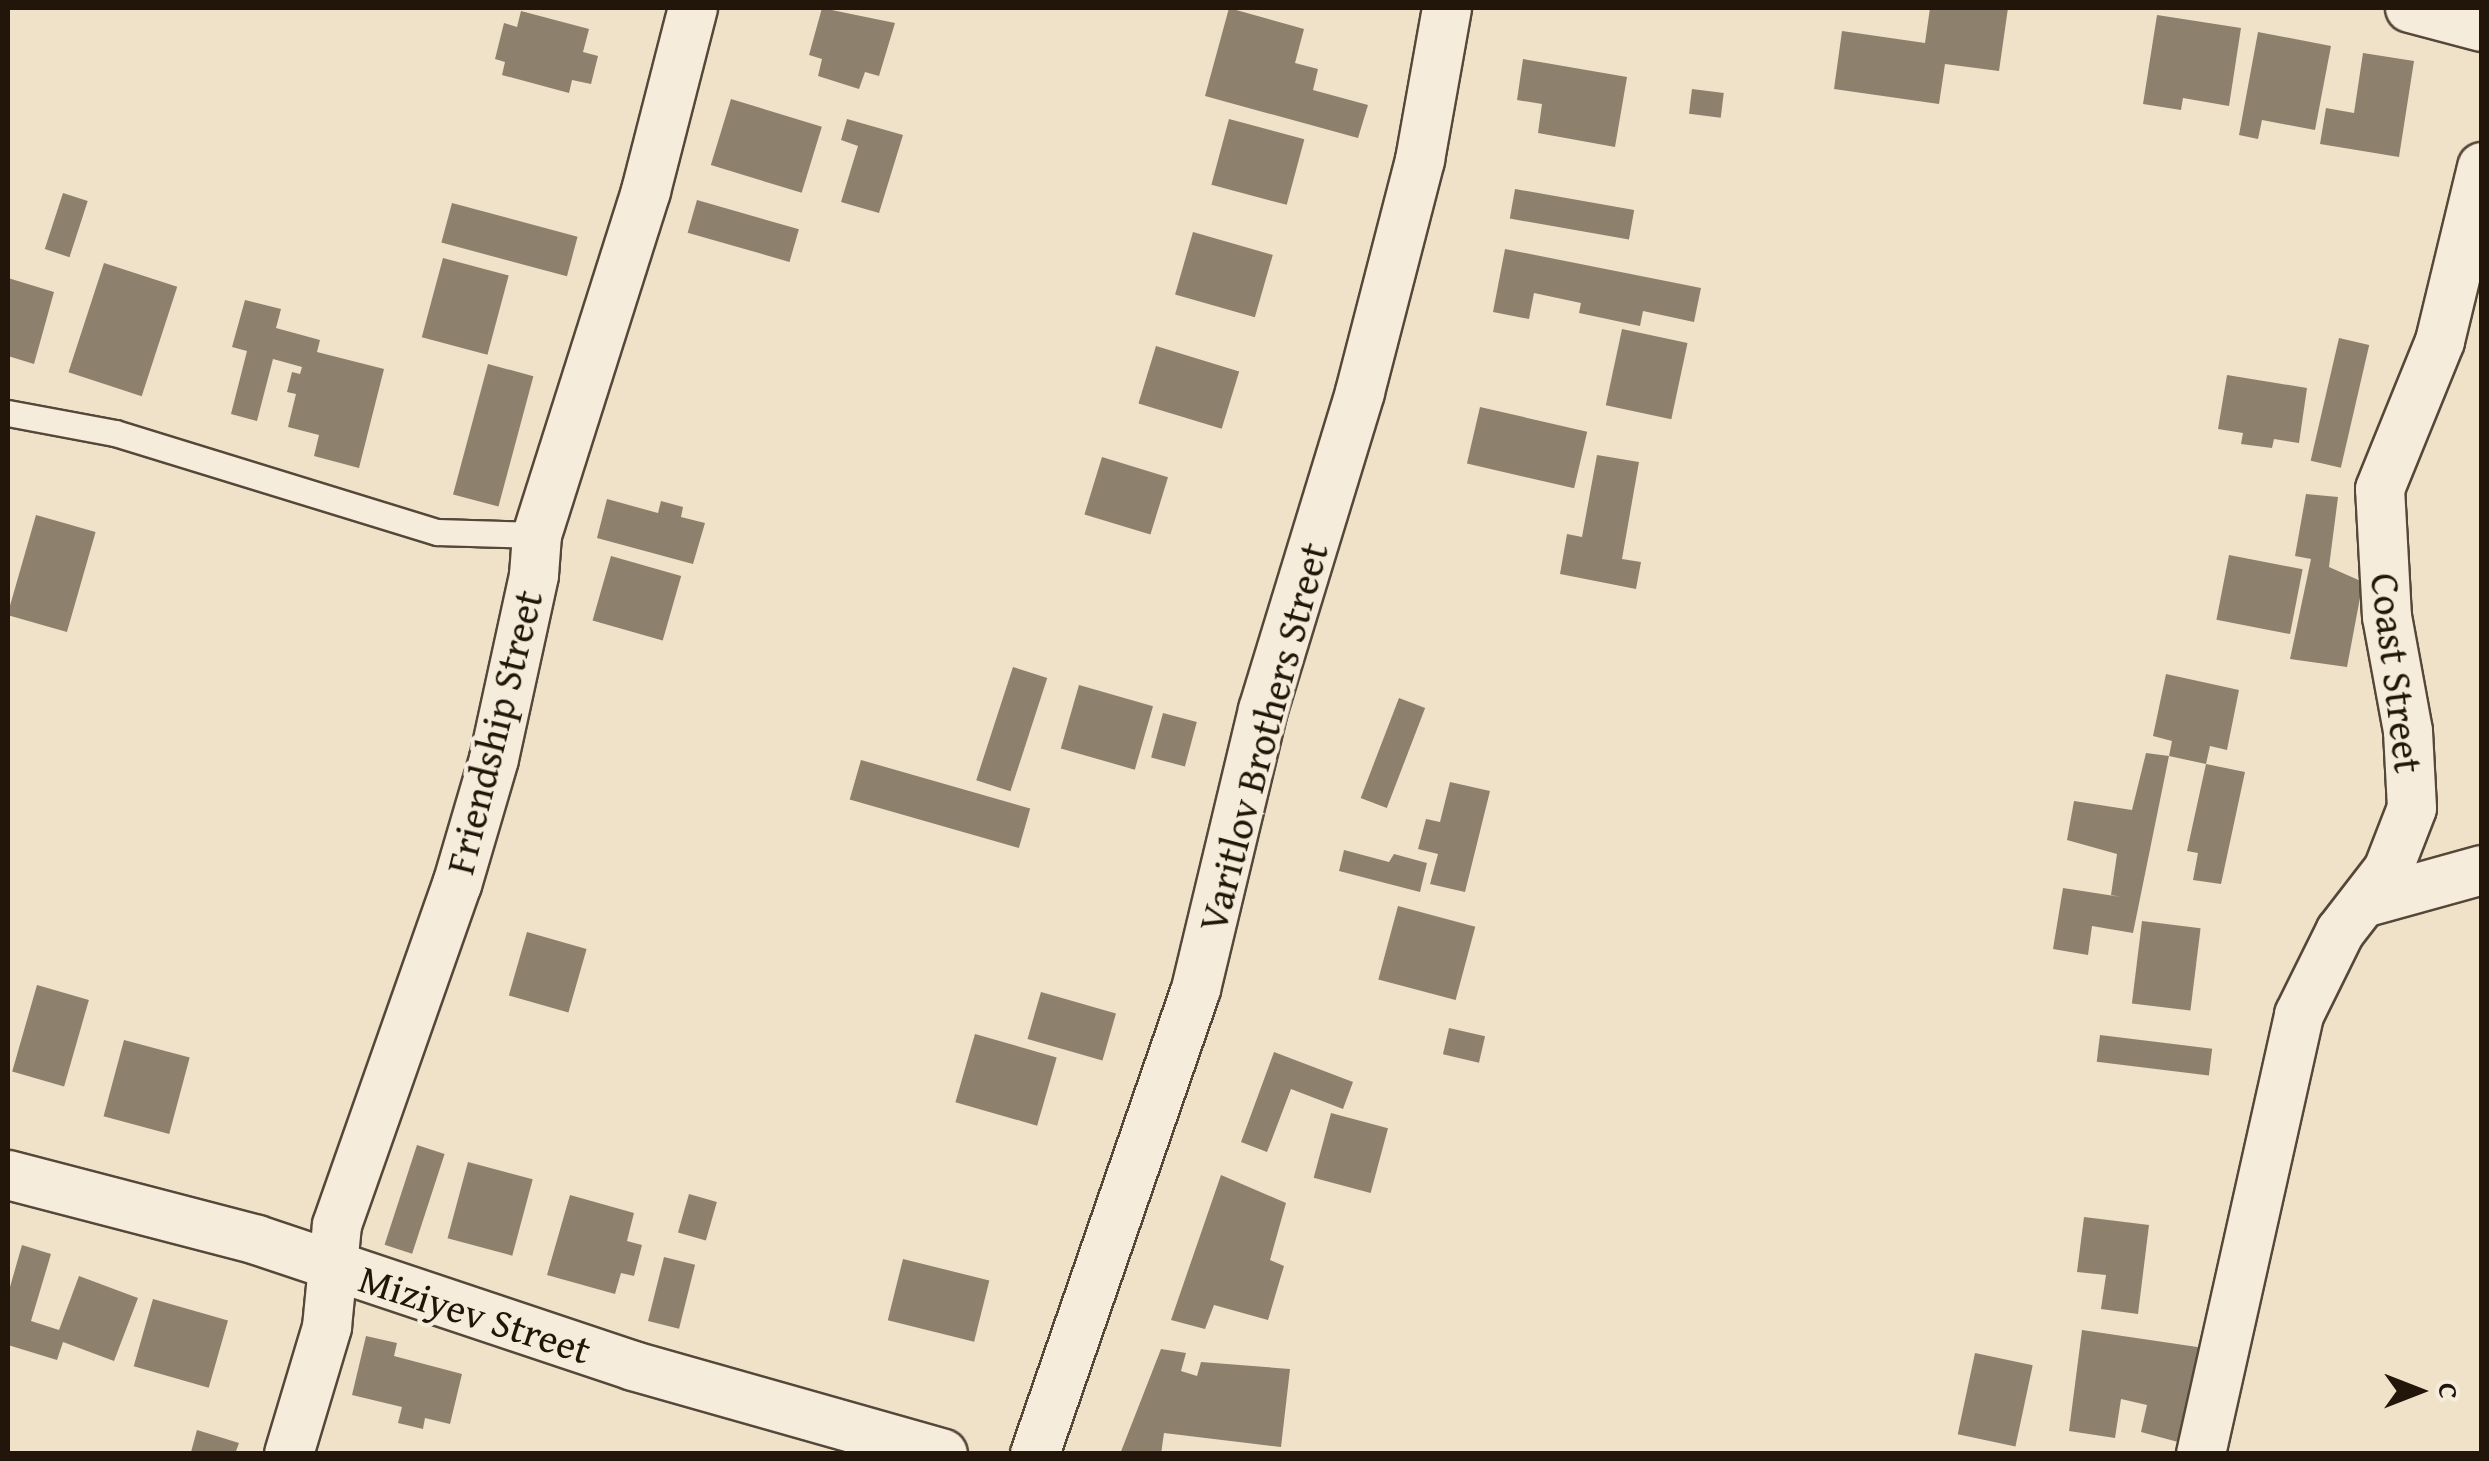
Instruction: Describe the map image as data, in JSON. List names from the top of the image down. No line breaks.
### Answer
{"streets":{"street":["Coast Street","Friendship Street","Varitlov Brothers Street","Miziyev Street"]},"crossings":[["Friendship Street","Miziyev Street"]],"north":"right"}
